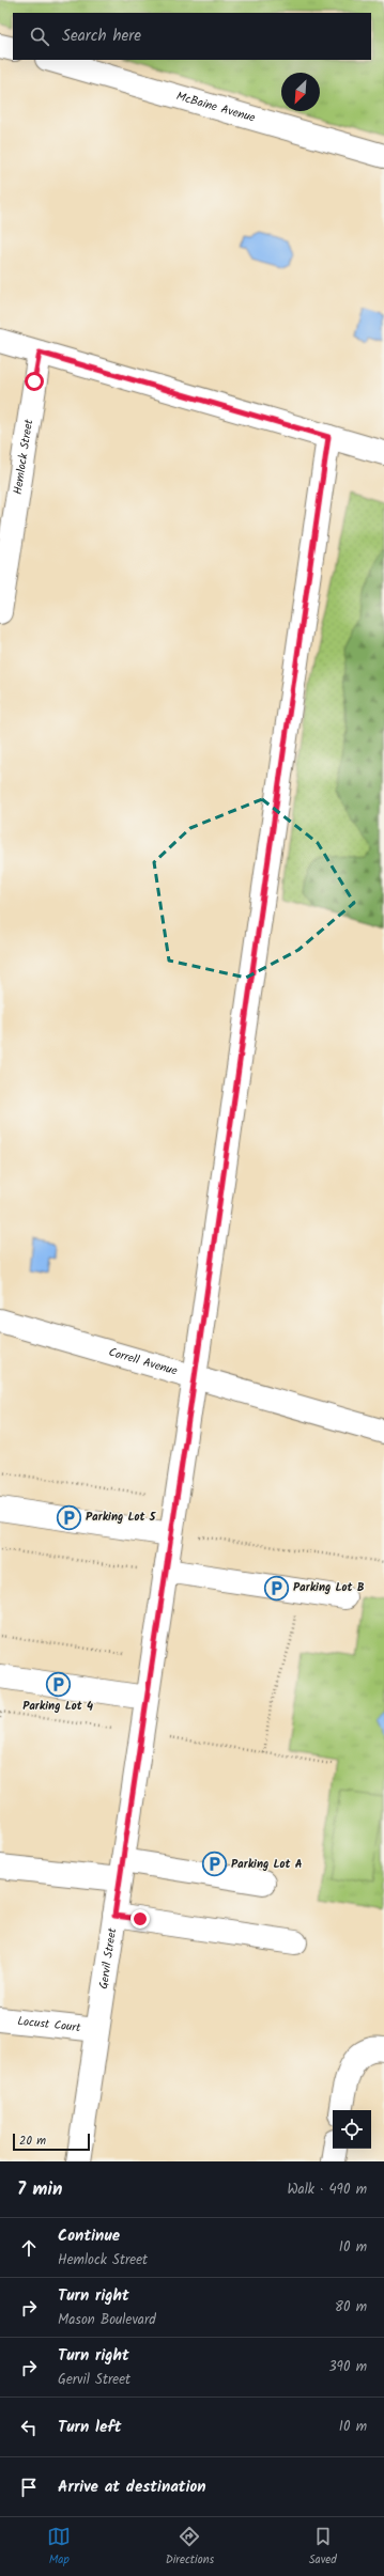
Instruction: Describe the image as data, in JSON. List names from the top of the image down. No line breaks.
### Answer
{"streets":{"street":["McBaine Avenue","Hemlock Street","Correll Avenue","Gervil Street","Locust Court"]},"crossings":[["Correll Avenue","Gervil Street"],["Gervil Street","Locust Court"]],"places":{"parking":["Parking Lot 5","Parking Lot B","Parking Lot 4","Parking Lot A"]},"scale_bar":"20 m","north":"bottom left","page":{"search":"Search here","scale":"20 m","heading":["7 min","Walk · 490 m"],"list":[["Continue","Hemlock Street","10 m"],["Turn right","Mason Boulevard","80 m"],["Turn right","Gervil Street","390 m"],["Turn left","10 m"],"Arrive at destination"],"nav":["Map","Directions","Saved"]}}
